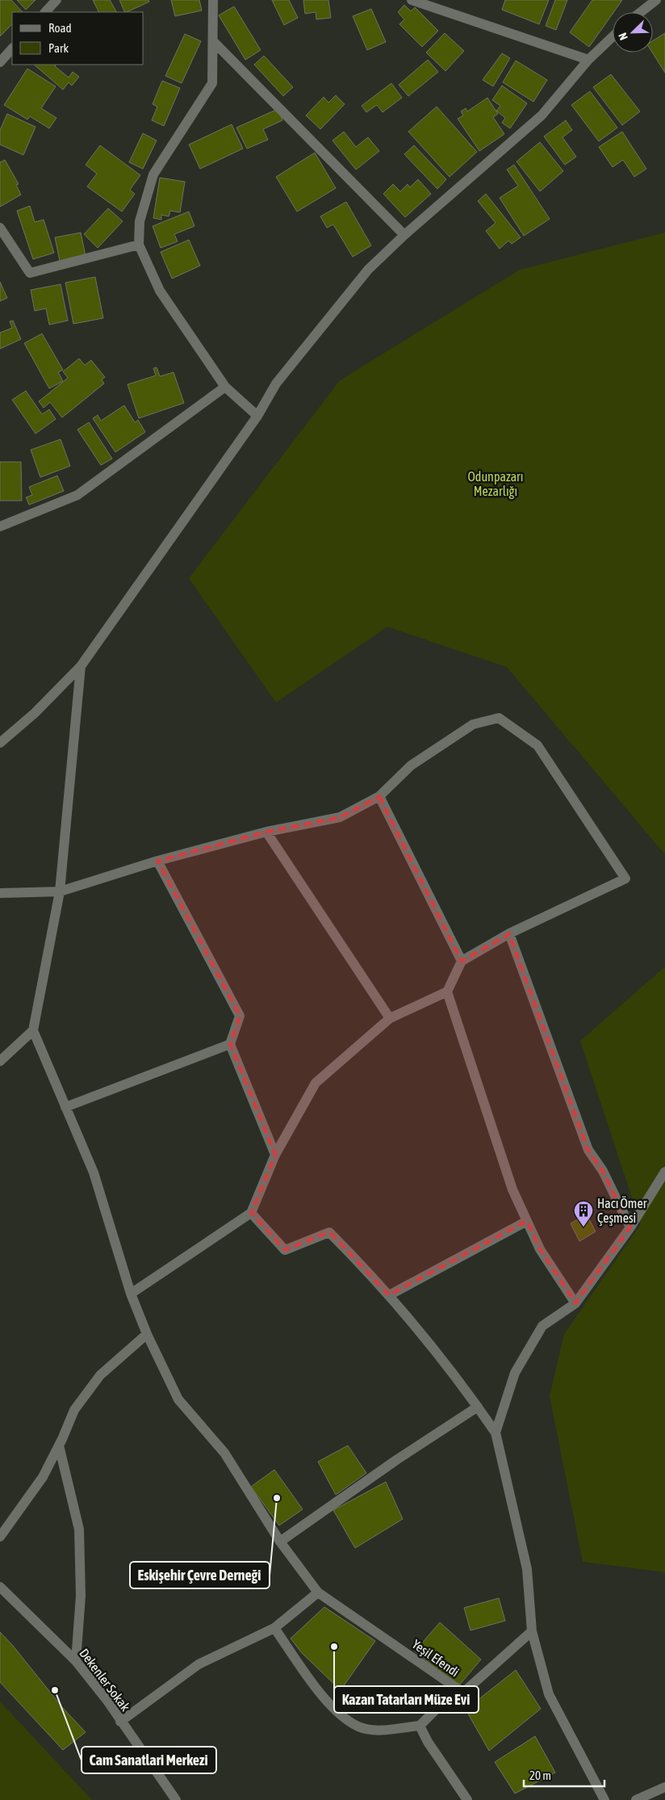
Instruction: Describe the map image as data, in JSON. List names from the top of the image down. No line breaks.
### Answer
{"streets":{"street":["Yeşil Efendi","Dekenler Sokak"]},"parks":["Odunpazarı Mezarlığı"],"places":{"building":["Hacı Ömer Çeşmesi"],"other":["Eskişehir Çevre Derneği","Kazan Tatarları Müze Evi","Cam Sanatlari Merkezi"]},"legend":["Road","Park"],"scale_bar":"20 m","north":"bottom left"}
